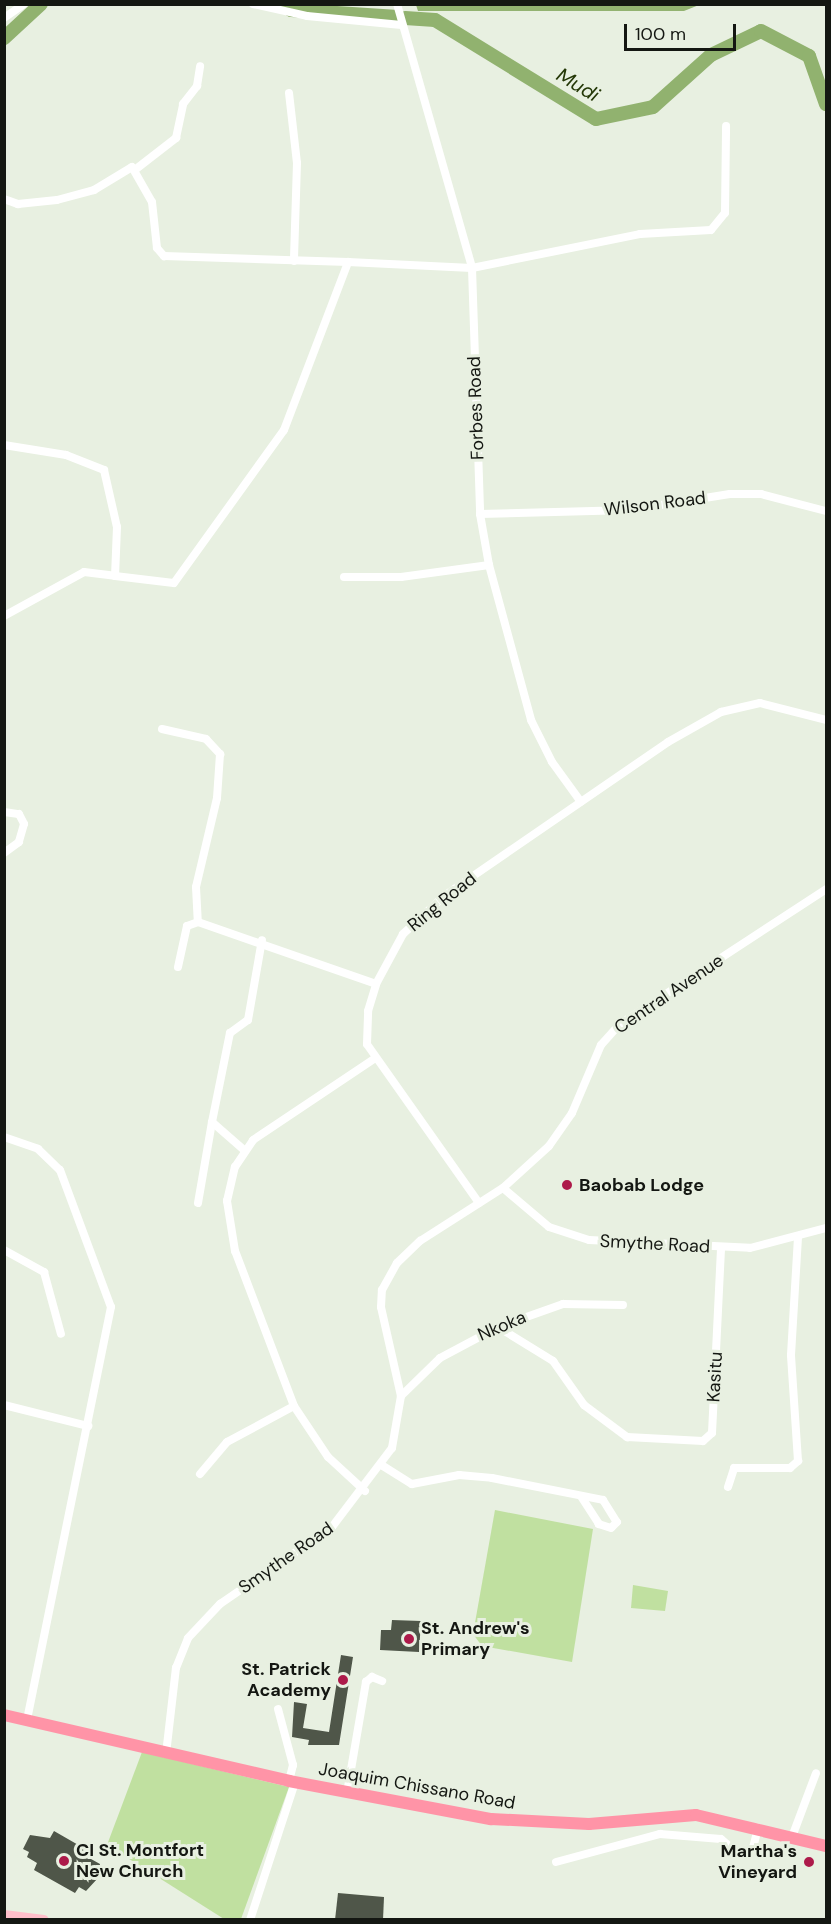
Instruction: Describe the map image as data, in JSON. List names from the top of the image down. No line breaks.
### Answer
{"streets":{"highway":["Joaquim Chissano Road"],"street":["Forbes Road","Wilson Road","Ring Road","Central Avenue","Smythe Road","Nkoka","Kasitu"]},"crossings":[["Forbes Road","Wilson Road"],["Forbes Road","Ring Road"],["Ring Road","Smythe Road"],["Central Avenue","Smythe Road"],["Smythe Road","Nkoka"],["Smythe Road","Kasitu"],["Smythe Road","Joaquim Chissano Road"],["Nkoka","Kasitu"]],"water":["Mudi"],"places":["Baobab Lodge","St. Andrew's Primary","St. Patrick Academy","CI St. Montfort New Church","Martha's Vineyard"],"scale_bar":"100 m"}
